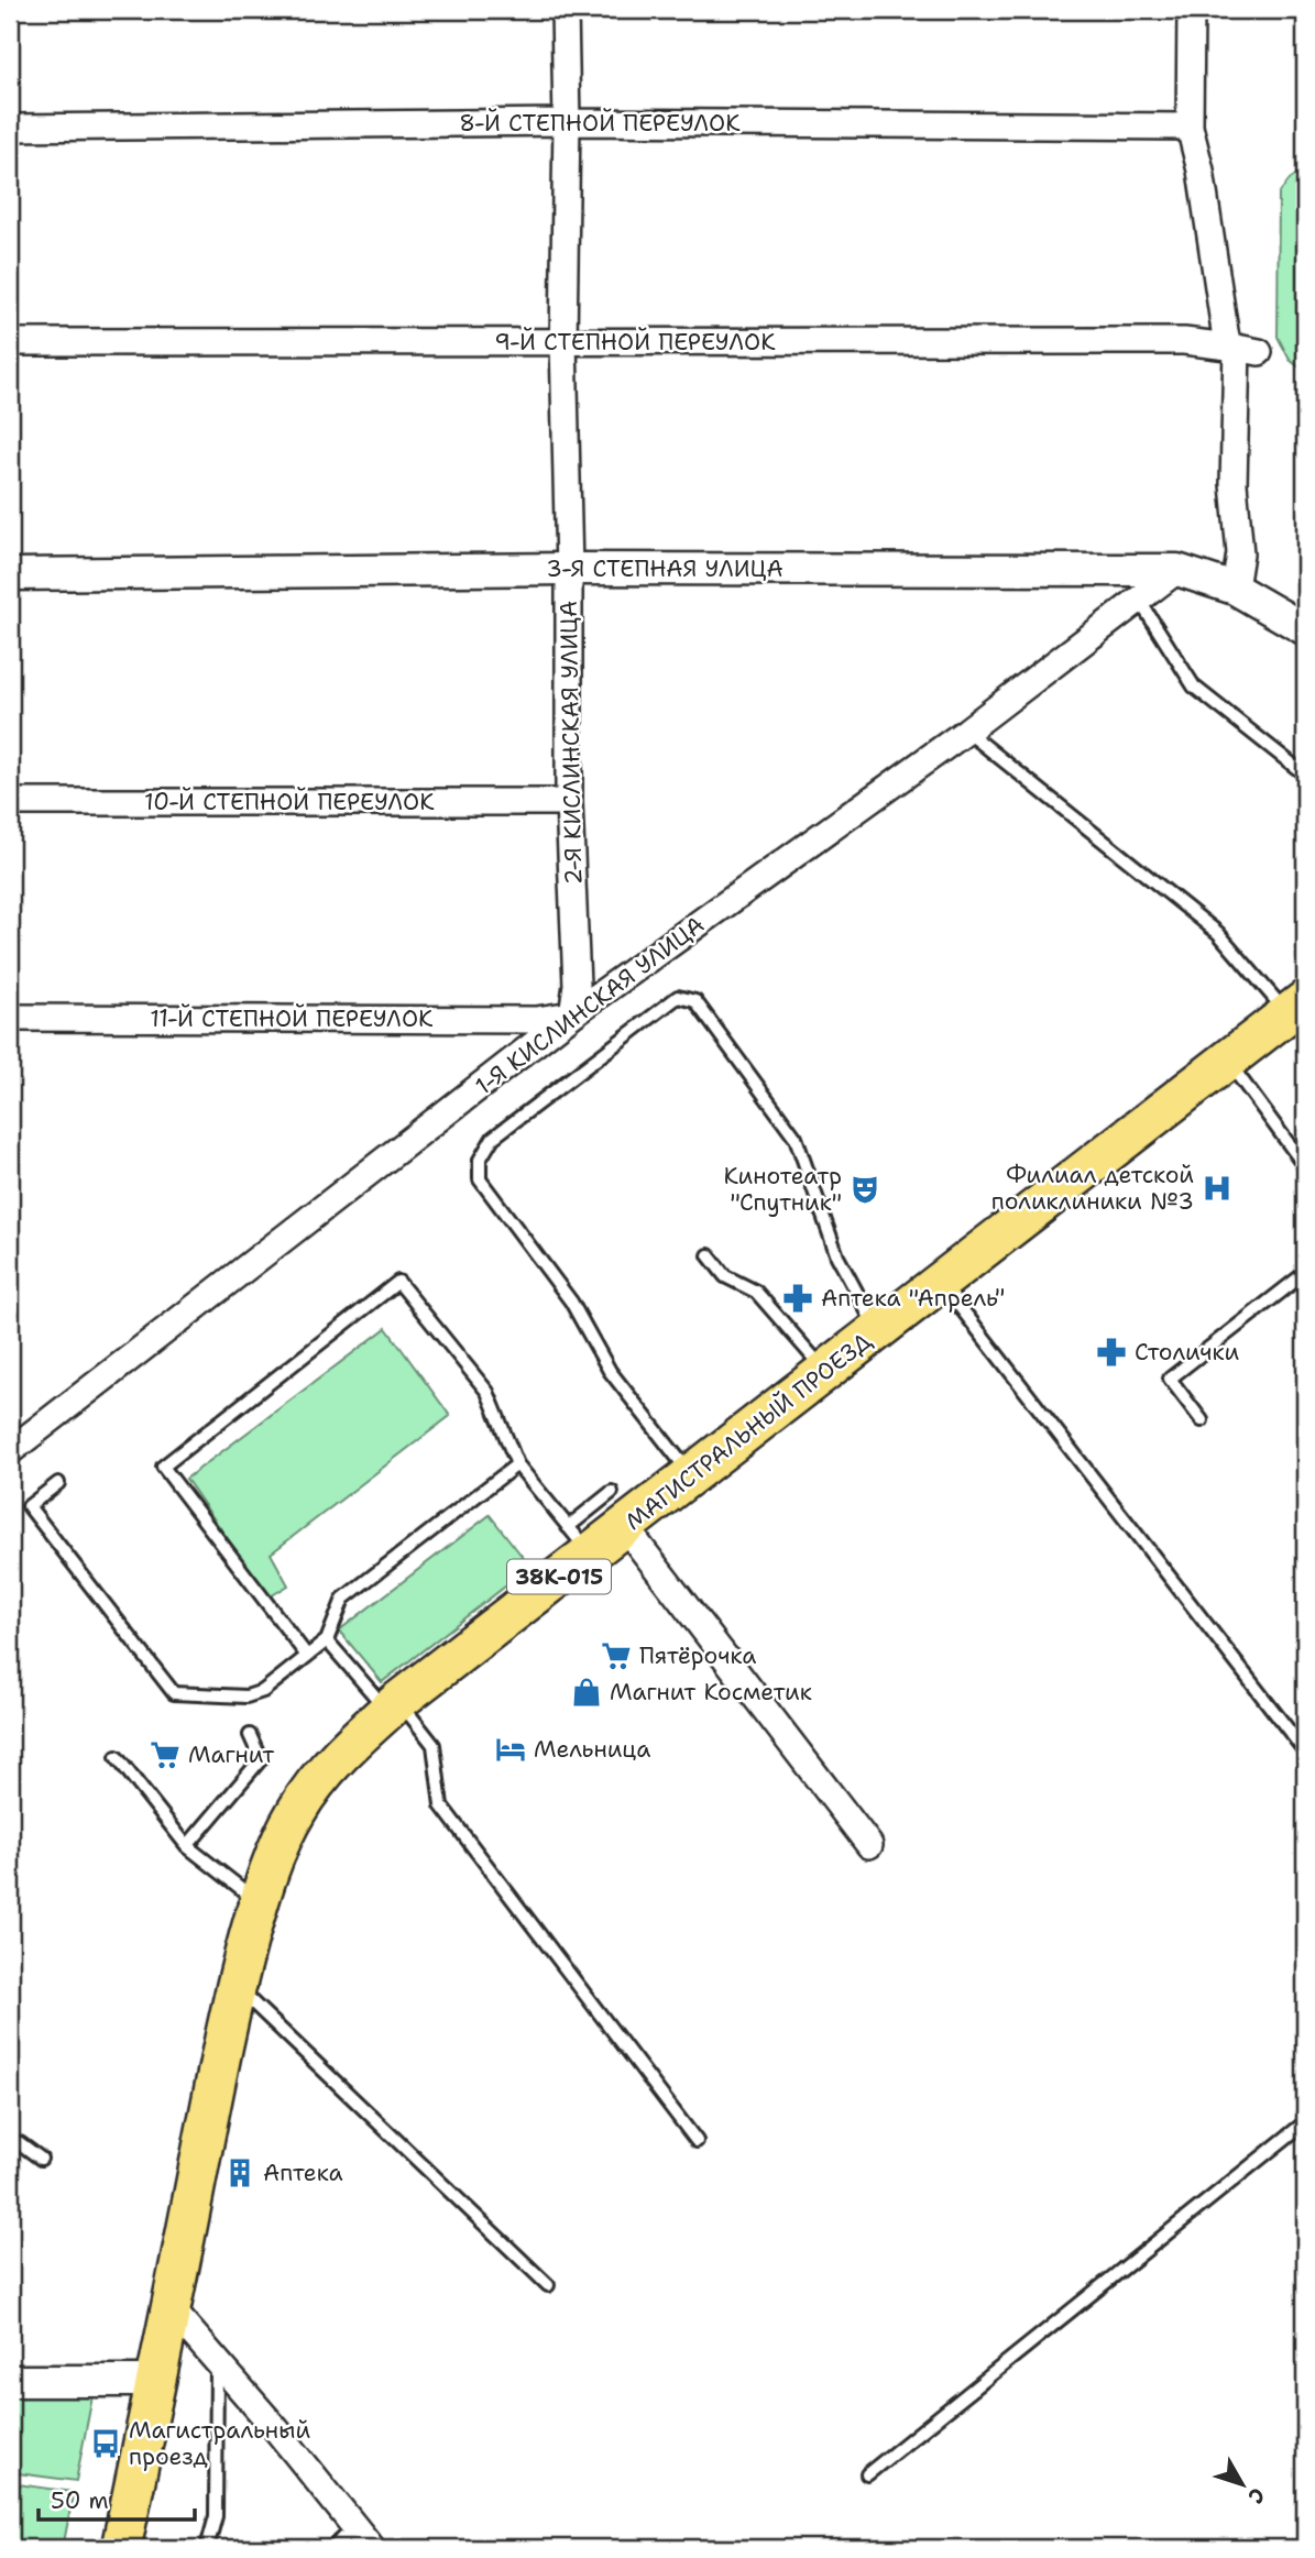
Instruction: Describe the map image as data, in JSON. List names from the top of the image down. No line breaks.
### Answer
{"streets":{"main road":["МАГИСТРАЛЬНЫЙ ПРОЕЗД","38К-015"],"street":["8-Й СТЕПНОЙ ПЕРЕУЛОК","9-Й СТЕПНОЙ ПЕРЕУЛОК","3-Я СТЕПНАЯ УЛИЦА","2-Я КИСЛИНСКАЯ УЛИЦА","10-Й СТЕПНОЙ ПЕРЕУЛОК","1-Я КИСЛИНСКАЯ УЛИЦА","11-Й СТЕПНОЙ ПЕРЕУЛОК"]},"crossings":[["8-Й СТЕПНОЙ ПЕРЕУЛОК","2-Я КИСЛИНСКАЯ УЛИЦА"],["9-Й СТЕПНОЙ ПЕРЕУЛОК","2-Я КИСЛИНСКАЯ УЛИЦА"],["3-Я СТЕПНАЯ УЛИЦА","2-Я КИСЛИНСКАЯ УЛИЦА"],["3-Я СТЕПНАЯ УЛИЦА","1-Я КИСЛИНСКАЯ УЛИЦА"],["2-Я КИСЛИНСКАЯ УЛИЦА","10-Й СТЕПНОЙ ПЕРЕУЛОК"],["2-Я КИСЛИНСКАЯ УЛИЦА","1-Я КИСЛИНСКАЯ УЛИЦА"],["2-Я КИСЛИНСКАЯ УЛИЦА","11-Й СТЕПНОЙ ПЕРЕУЛОК"],["1-Я КИСЛИНСКАЯ УЛИЦА","11-Й СТЕПНОЙ ПЕРЕУЛОК"]],"places":{"hospital":["Филиал детской поликлиники №3"],"theatre":["Кинотеатр \"Спутник\""],"pharmacy":["Аптека \"Апрель\"","Столички"],"supermarket":["Пятёрочка","Магнит"],"shop":["Магнит Косметик"],"hotel":["Мельница"],"building":["Аптека"],"bus stop":["Магистральный проезд"]},"scale_bar":"50 m","north":"bottom right"}
